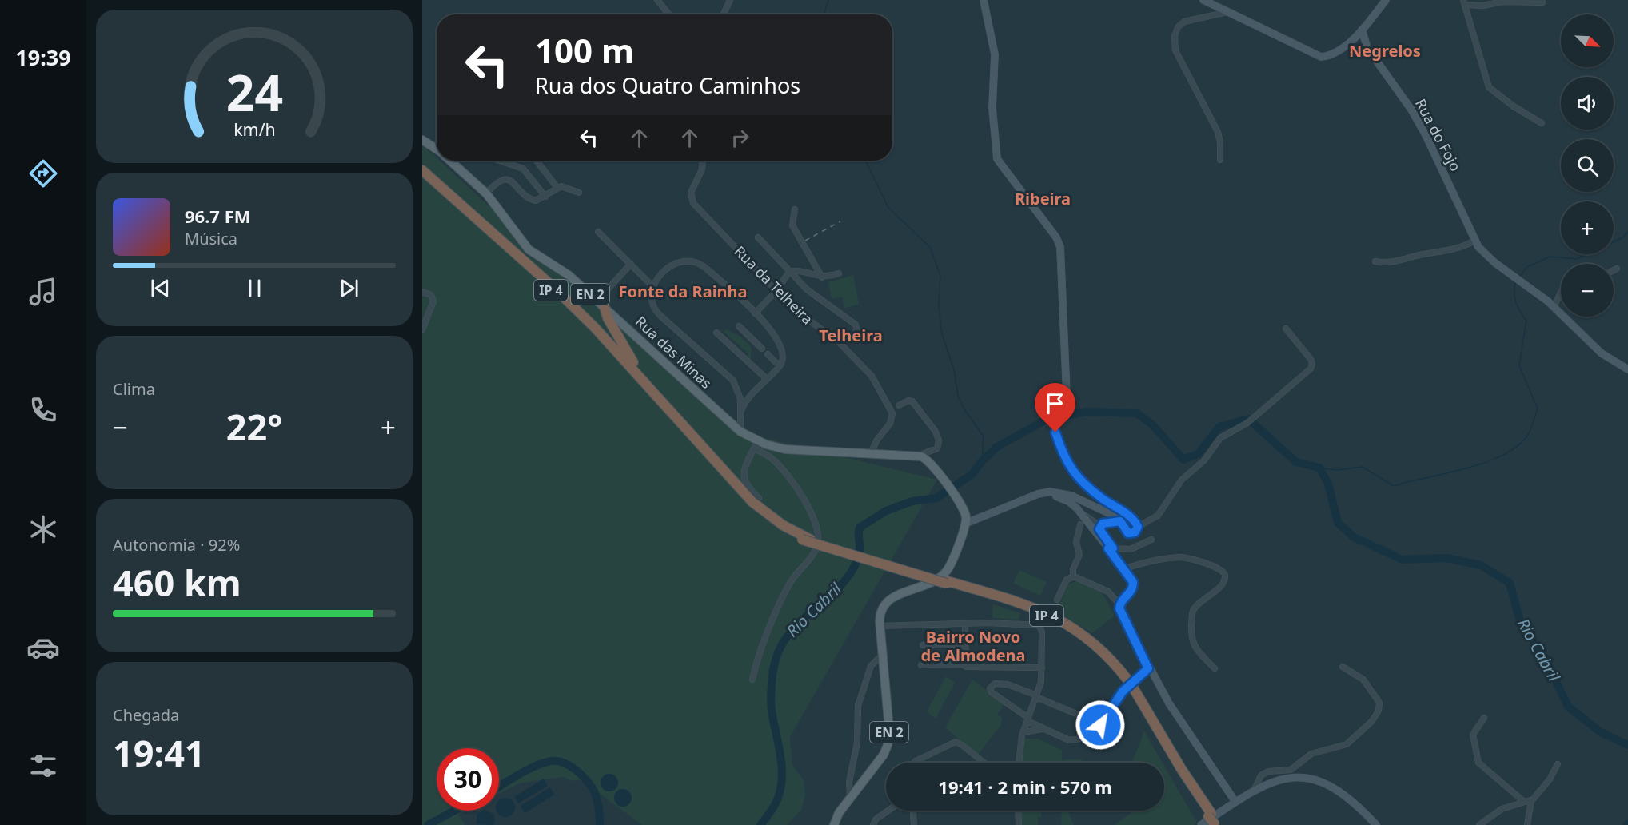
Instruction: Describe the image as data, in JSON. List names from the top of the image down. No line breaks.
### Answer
{"streets":{"highway":["IP 4"],"main road":["EN 2","Rua das Minas"],"street":["Rua do Fojo","Rua da Telheira"]},"crossings":[["Rua da Telheira","EN 2"],["Rua da Telheira","Rua das Minas"],["EN 2","Rua das Minas"]],"districts":["Negrelos","Ribeira","Fonte da Rainha","Telheira","Bairro Novo de Almodena"],"water":["Rio Cabril"],"north":"bottom right","page":{"tabs":"19:39","map_buttons":["+","−"],"turn":["100 m","Rua dos Quatro Caminhos"],"song":["96.7 FM","Música"],"tile":["Clima",["Autonomia · 92%","460 km"],["Chegada","19:41"]],"heat":["−","22°","+"],"limit":"30","trip":"19:41 · 2 min · 570 m","gauge":["24","km/h"]}}
